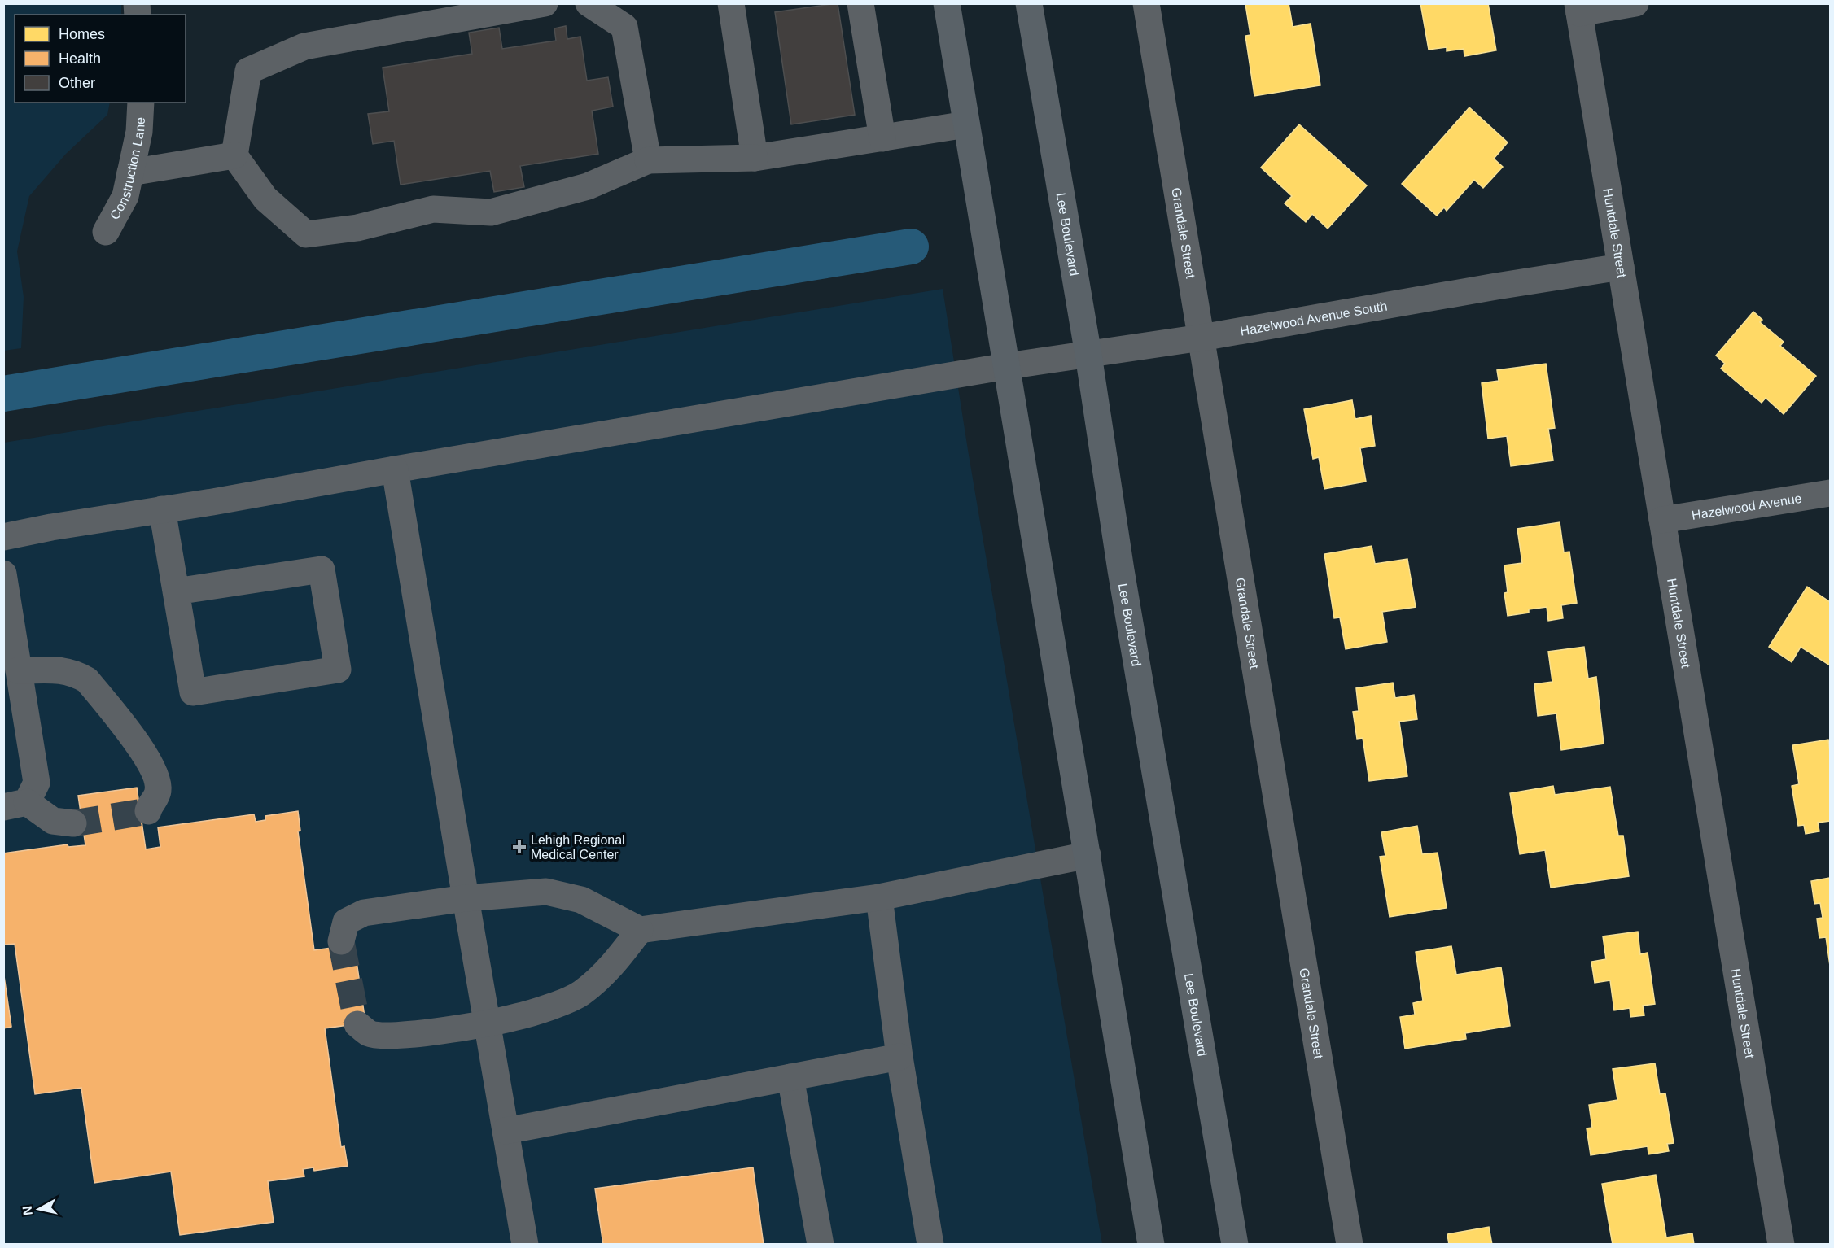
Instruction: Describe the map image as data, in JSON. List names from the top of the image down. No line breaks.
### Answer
{"streets":{"main road":["Lee Boulevard"],"street":["Construction Lane","Grandale Street","Huntdale Street","Hazelwood Avenue South","Hazelwood Avenue"]},"crossings":[["Lee Boulevard","Hazelwood Avenue South"],["Grandale Street","Hazelwood Avenue South"],["Huntdale Street","Hazelwood Avenue South"],["Huntdale Street","Hazelwood Avenue"]],"places":{"health":["Lehigh Regional Medical Center"]},"legend":["Homes","Health","Other"],"north":"left"}
